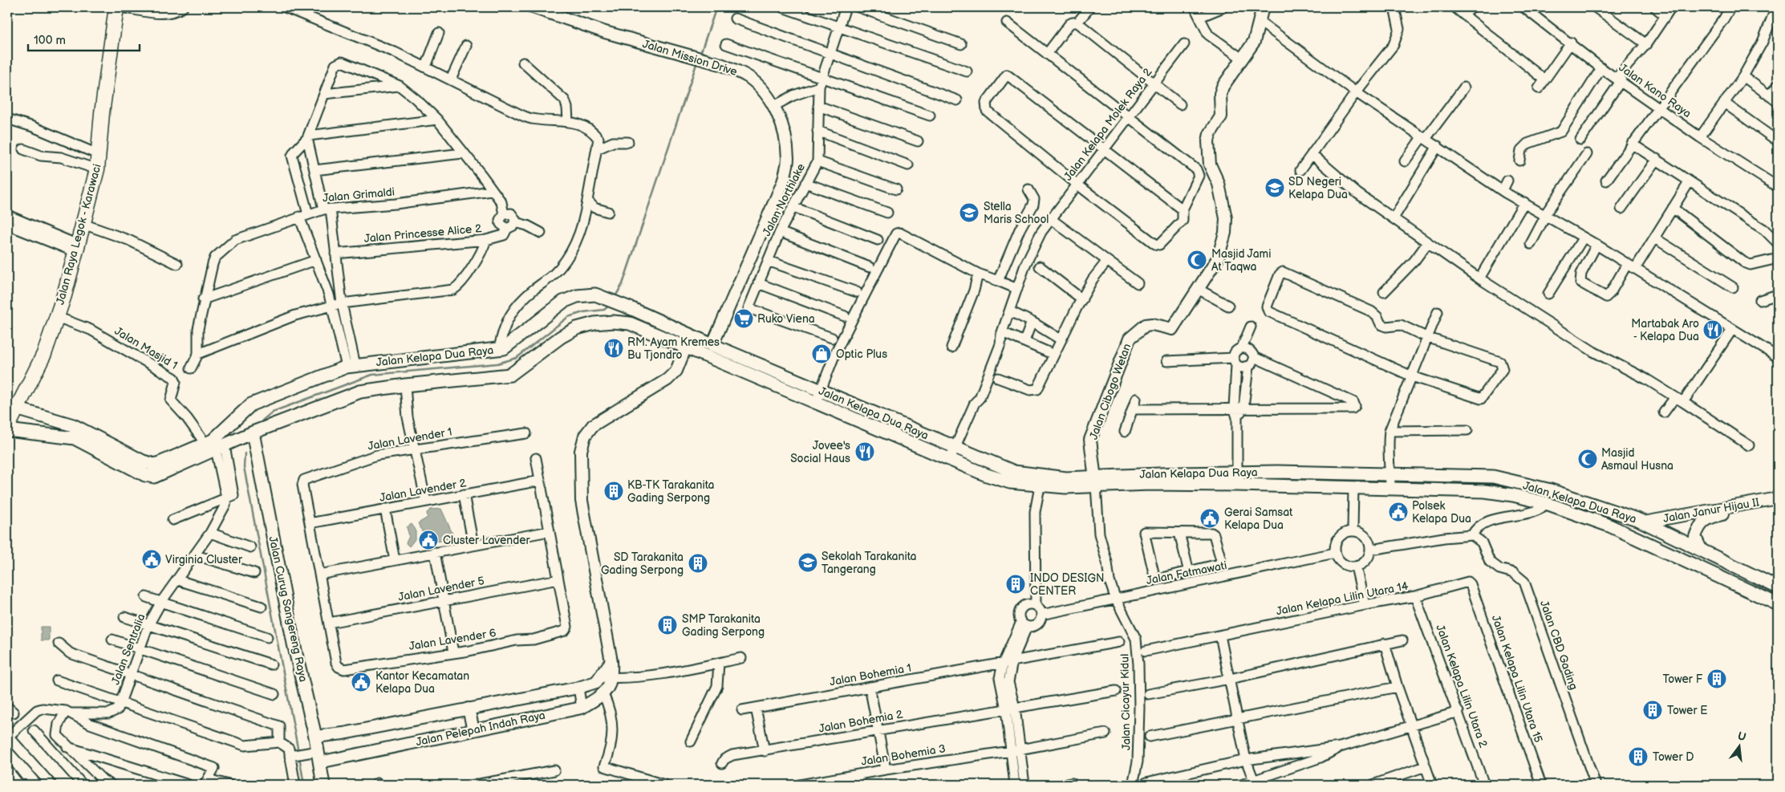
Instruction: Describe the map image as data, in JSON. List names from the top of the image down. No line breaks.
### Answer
{"streets":{"main road":["Jalan Raya Legok - Karawaci","Jalan Kelapa Dua Raya","Jalan Curug Sangereng Raya"],"street":["Jalan Mission Drive","Jalan Kano Raya","Jalan Kelapa Molek Raya 2","Jalan Grimaldi","Jalan Northlake","Jalan Princesse Alice 2","Jalan Masjid 1","Jalan Cibogo Wetan","Jalan Lavender 1","Jalan Lavender 2","Jalan Janur Hijau II","Jalan Fatmawati","Jalan Lavender 5","Jalan Kelapa Lilin Utara 14","Jalan Lavender 6","Jalan CBD Gading","Jalan Sentralia","Jalan Bohemia 1","Jalan Kelapa Lilin Utara 15","Jalan Kelapa Lilin Utara 2","Jalan Cicayur Kidul","Jalan Bohemia 2","Jalan Pelepah Indah Raya","Jalan Bohemia 3"]},"crossings":[["Jalan Mission Drive","Jalan Kelapa Dua Raya"],["Jalan Kelapa Molek Raya 2","Jalan Kelapa Dua Raya"],["Jalan Raya Legok - Karawaci","Jalan Masjid 1"],["Jalan Masjid 1","Jalan Kelapa Dua Raya"],["Jalan Masjid 1","Jalan Sentralia"],["Jalan Kelapa Dua Raya","Jalan Cibogo Wetan"],["Jalan Kelapa Dua Raya","Jalan Janur Hijau II"],["Jalan Kelapa Dua Raya","Jalan Curug Sangereng Raya"],["Jalan Kelapa Dua Raya","Jalan Sentralia"],["Jalan Kelapa Dua Raya","Jalan Cicayur Kidul"],["Jalan Cibogo Wetan","Jalan Cicayur Kidul"],["Jalan Lavender 1","Jalan Lavender 2"],["Jalan Fatmawati","Jalan Cicayur Kidul"],["Jalan Lavender 5","Jalan Lavender 6"],["Jalan Kelapa Lilin Utara 14","Jalan Kelapa Lilin Utara 15"],["Jalan Kelapa Lilin Utara 14","Jalan Kelapa Lilin Utara 2"],["Jalan Curug Sangereng Raya","Jalan Pelepah Indah Raya"]],"places":{"school or university":["SD Negeri Kelapa Dua","Stella Maris School","Sekolah Tarakanita Tangerang"],"mosque":["Masjid Jami At Taqwa","Masjid Asmaul Husna"],"supermarket":["Ruko Viena"],"restaurant":["Martabak Aro - Kelapa Dua","RM. Ayam Kremes Bu Tjondro","Jovee's Social Haus"],"shop":["Optic Plus"],"building":["KB-TK Tarakanita Gading Serpong","SD Tarakanita Gading Serpong","INDO DESIGN CENTER","SMP Tarakanita Gading Serpong","Tower F","Tower E","Tower D"],"public building":["Polsek Kelapa Dua","Gerai Samsat Kelapa Dua","Cluster Lavender","Virginia Cluster","Kantor Kecamatan Kelapa Dua"]},"scale_bar":"100 m","north":"top"}
